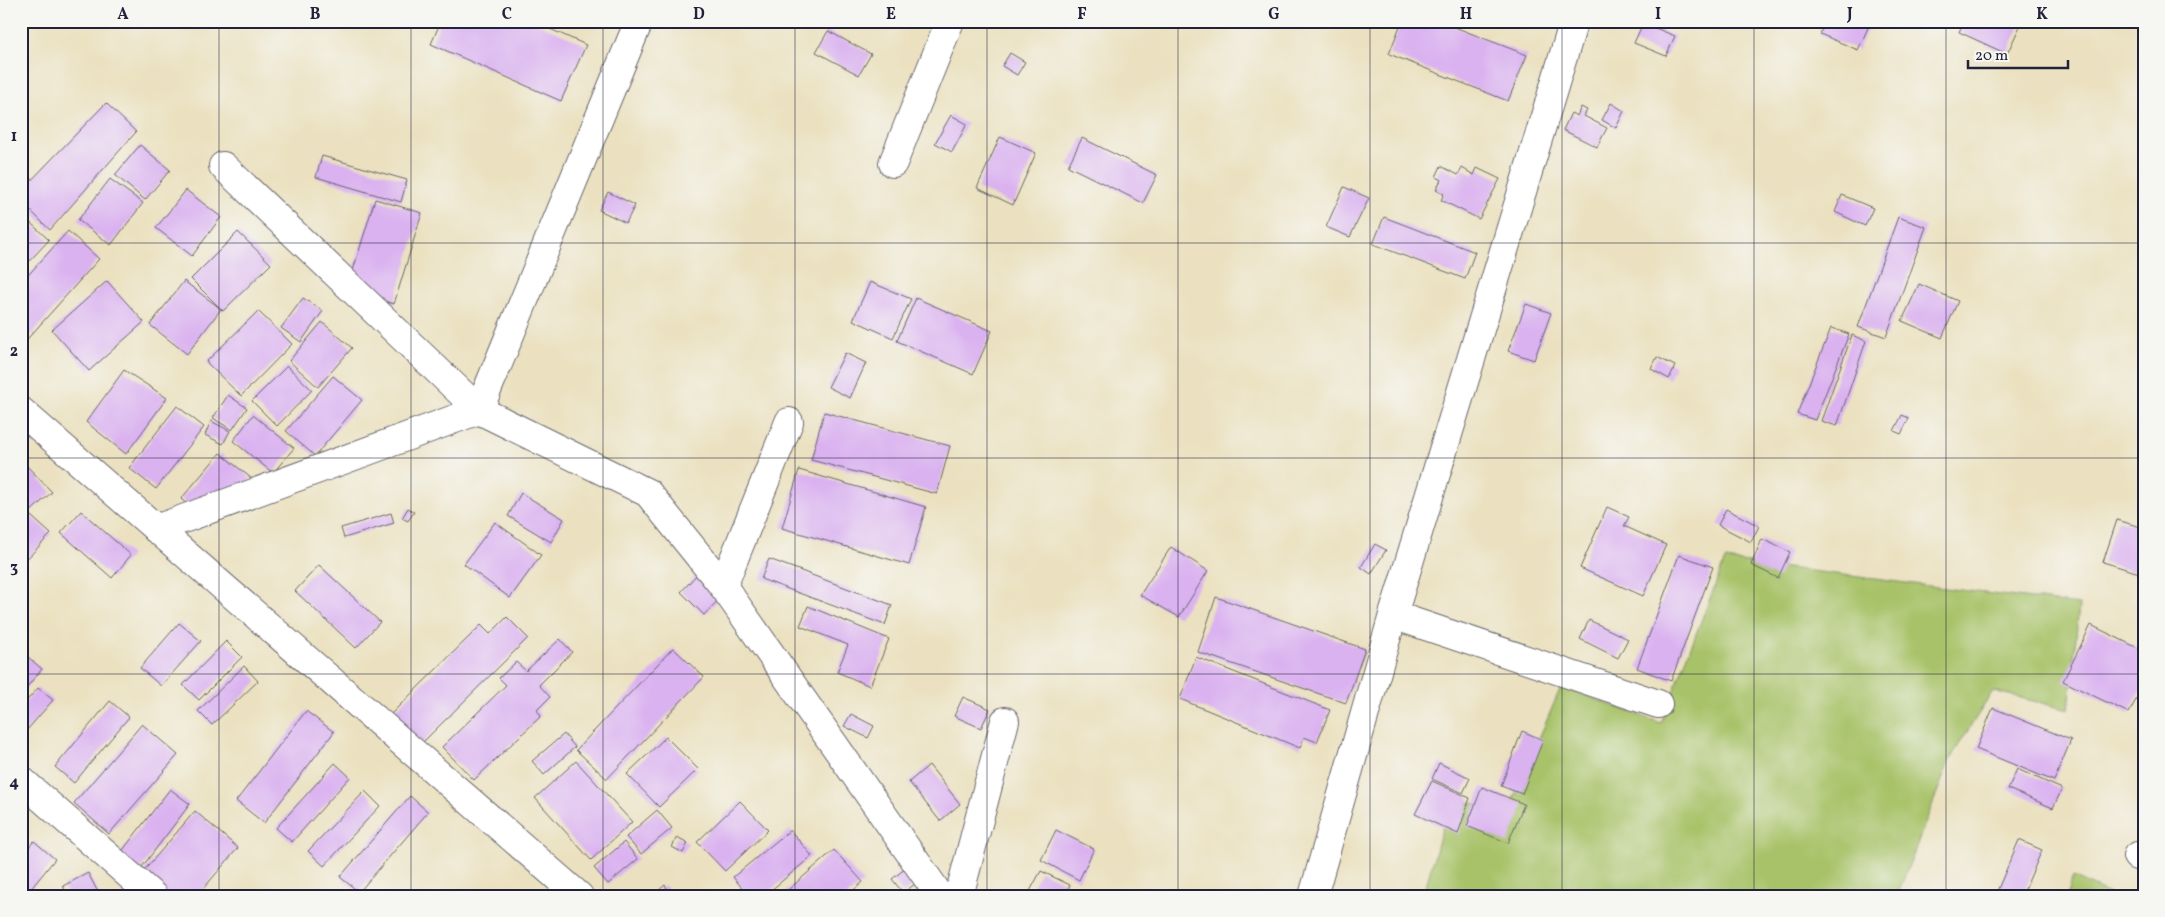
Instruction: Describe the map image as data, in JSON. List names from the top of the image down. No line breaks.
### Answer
{"scale_bar":"20 m","grid":{"columns":["A","B","C","D","E","F","G","H","I","J","K"],"rows":["1","2","3","4"]}}
